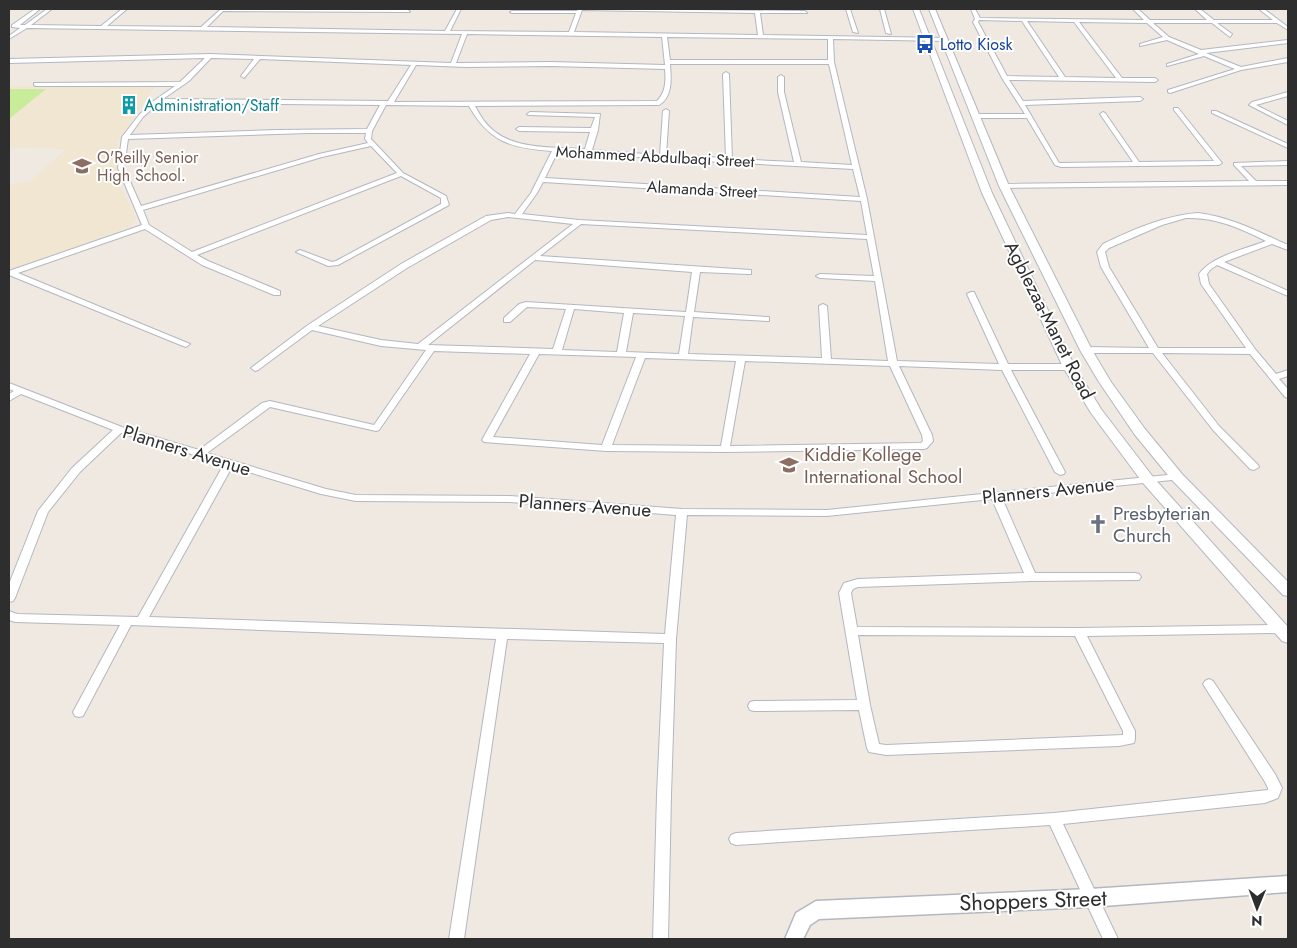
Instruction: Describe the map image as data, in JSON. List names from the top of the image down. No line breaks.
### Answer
{"streets":{"main road":["Agblezaa-Manet Road"],"street":["Mohammed Abdulbaqi Street","Alamanda Street","Planners Avenue","Shoppers Street"]},"crossings":[["Agblezaa-Manet Road","Planners Avenue"]],"places":{"bus stop":["Lotto Kiosk"],"building":["Administration/Staff"],"school or university":["O'Reilly Senior High School.","Kiddie Kollege International School"],"church":["Presbyterian Church"]},"north":"bottom"}
